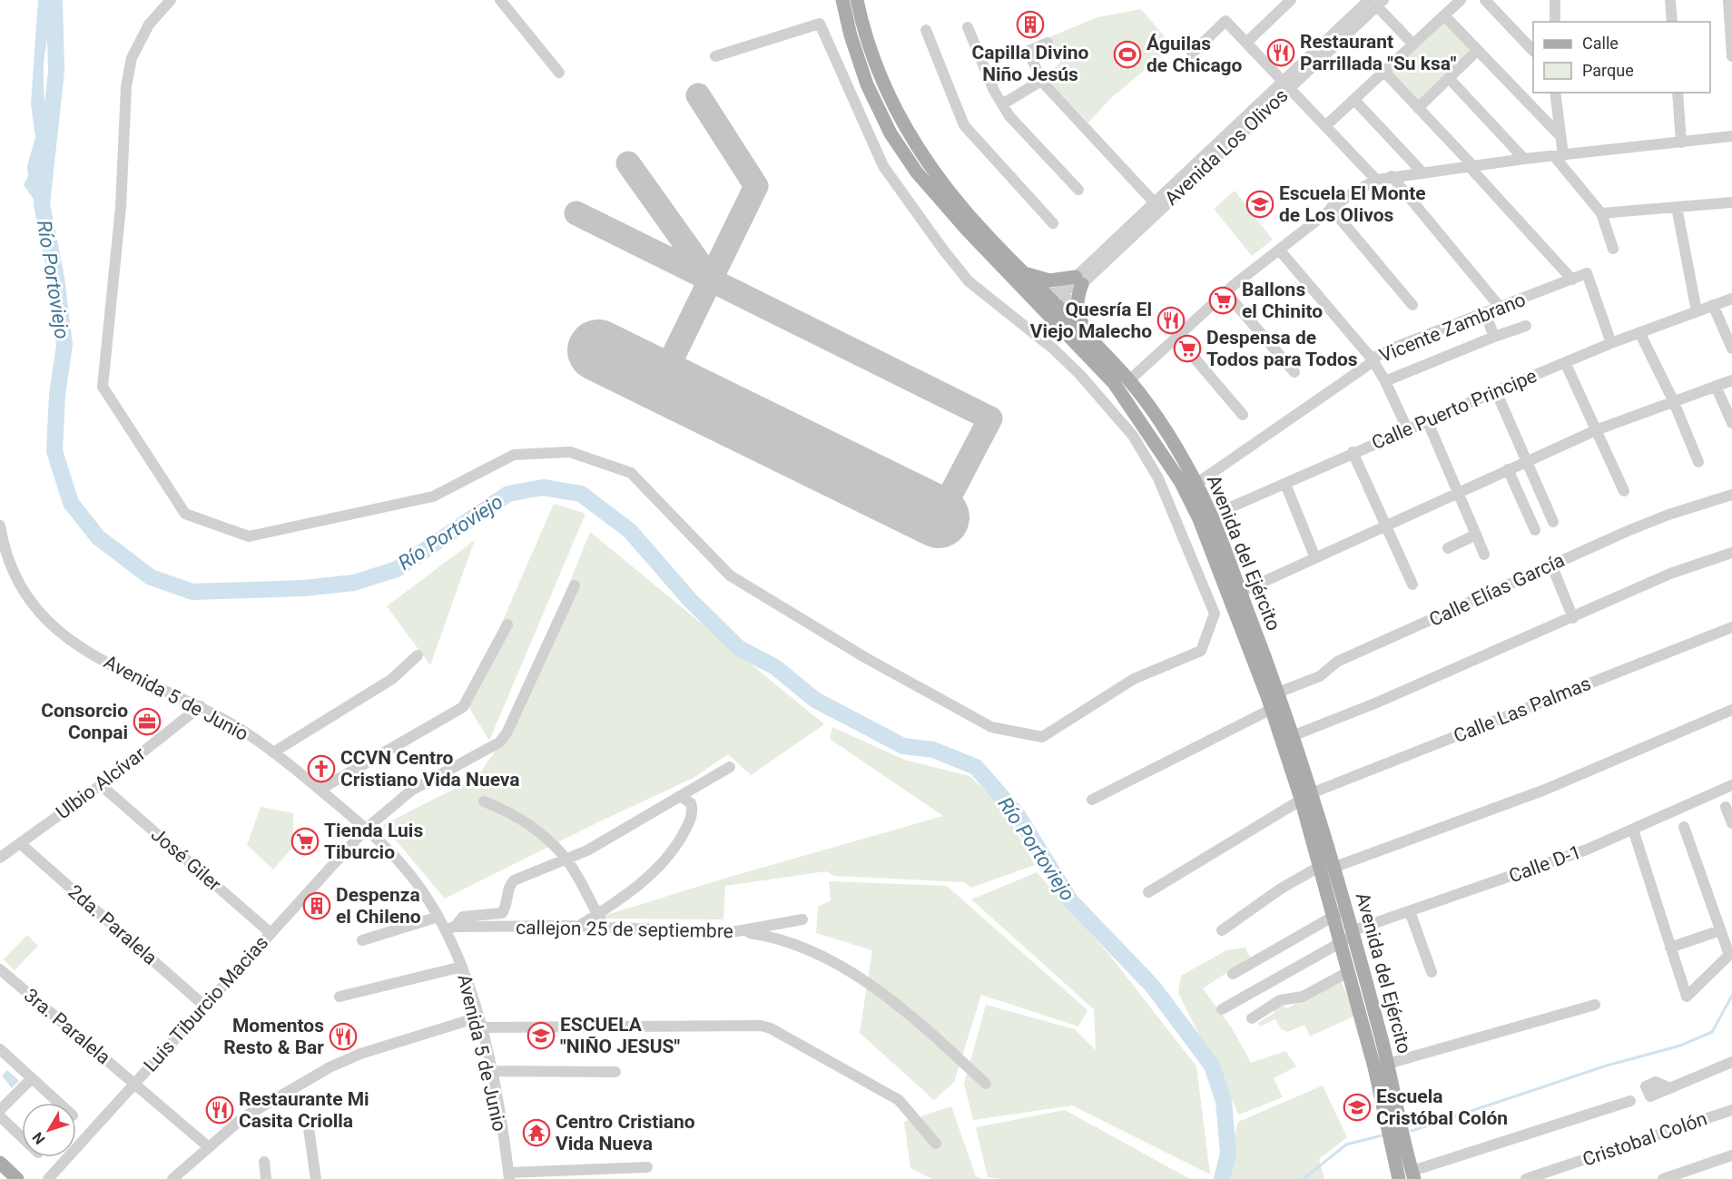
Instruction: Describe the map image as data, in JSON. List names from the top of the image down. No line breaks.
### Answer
{"streets":{"main road":["Avenida del Ejército"],"street":["Avenida Los Olivos","Vicente Zambrano","Calle Puerto Principe","Calle Elías García","Avenida 5 de Junio","Calle Las Palmas","Ulbio Alcívar","José Giler","Calle D-1","2da. Paralela","callejon 25 de septiembre","Luis Tiburcio Macias","3ra. Paralela","Cristobal Colón"]},"crossings":[["Avenida Los Olivos","Avenida del Ejército"],["Vicente Zambrano","Avenida del Ejército"],["Calle Puerto Principe","Avenida del Ejército"],["Avenida del Ejército","Calle Elías García"],["Avenida del Ejército","Calle Las Palmas"],["Avenida del Ejército","Calle D-1"],["Avenida 5 de Junio","Ulbio Alcívar"],["Avenida 5 de Junio","callejon 25 de septiembre"],["Avenida 5 de Junio","Luis Tiburcio Macias"],["Ulbio Alcívar","José Giler"],["Ulbio Alcívar","2da. Paralela"],["José Giler","Luis Tiburcio Macias"],["2da. Paralela","Luis Tiburcio Macias"],["Luis Tiburcio Macias","3ra. Paralela"]],"water":["Río Portoviejo"],"places":{"building":["Capilla Divino Niño Jesús","Despenza el Chileno"],"restaurant":["Restaurant Parrillada \"Su ksa\"","Quesría El Viejo Malecho","Momentos Resto & Bar","Restaurante Mi Casita Criolla"],"sports":["Águilas de Chicago"],"school or university":["Escuela El Monte de Los Olivos","ESCUELA \"NIÑO JESUS\"","Escuela Cristóbal Colón"],"supermarket":["Ballons el Chinito","Despensa de Todos para Todos","Tienda Luis Tiburcio"],"office":["Consorcio Conpai"],"church":["CCVN Centro Cristiano Vida Nueva"],"temple":["Centro Cristiano Vida Nueva"]},"legend":["Calle","Parque"],"north":"bottom left"}
